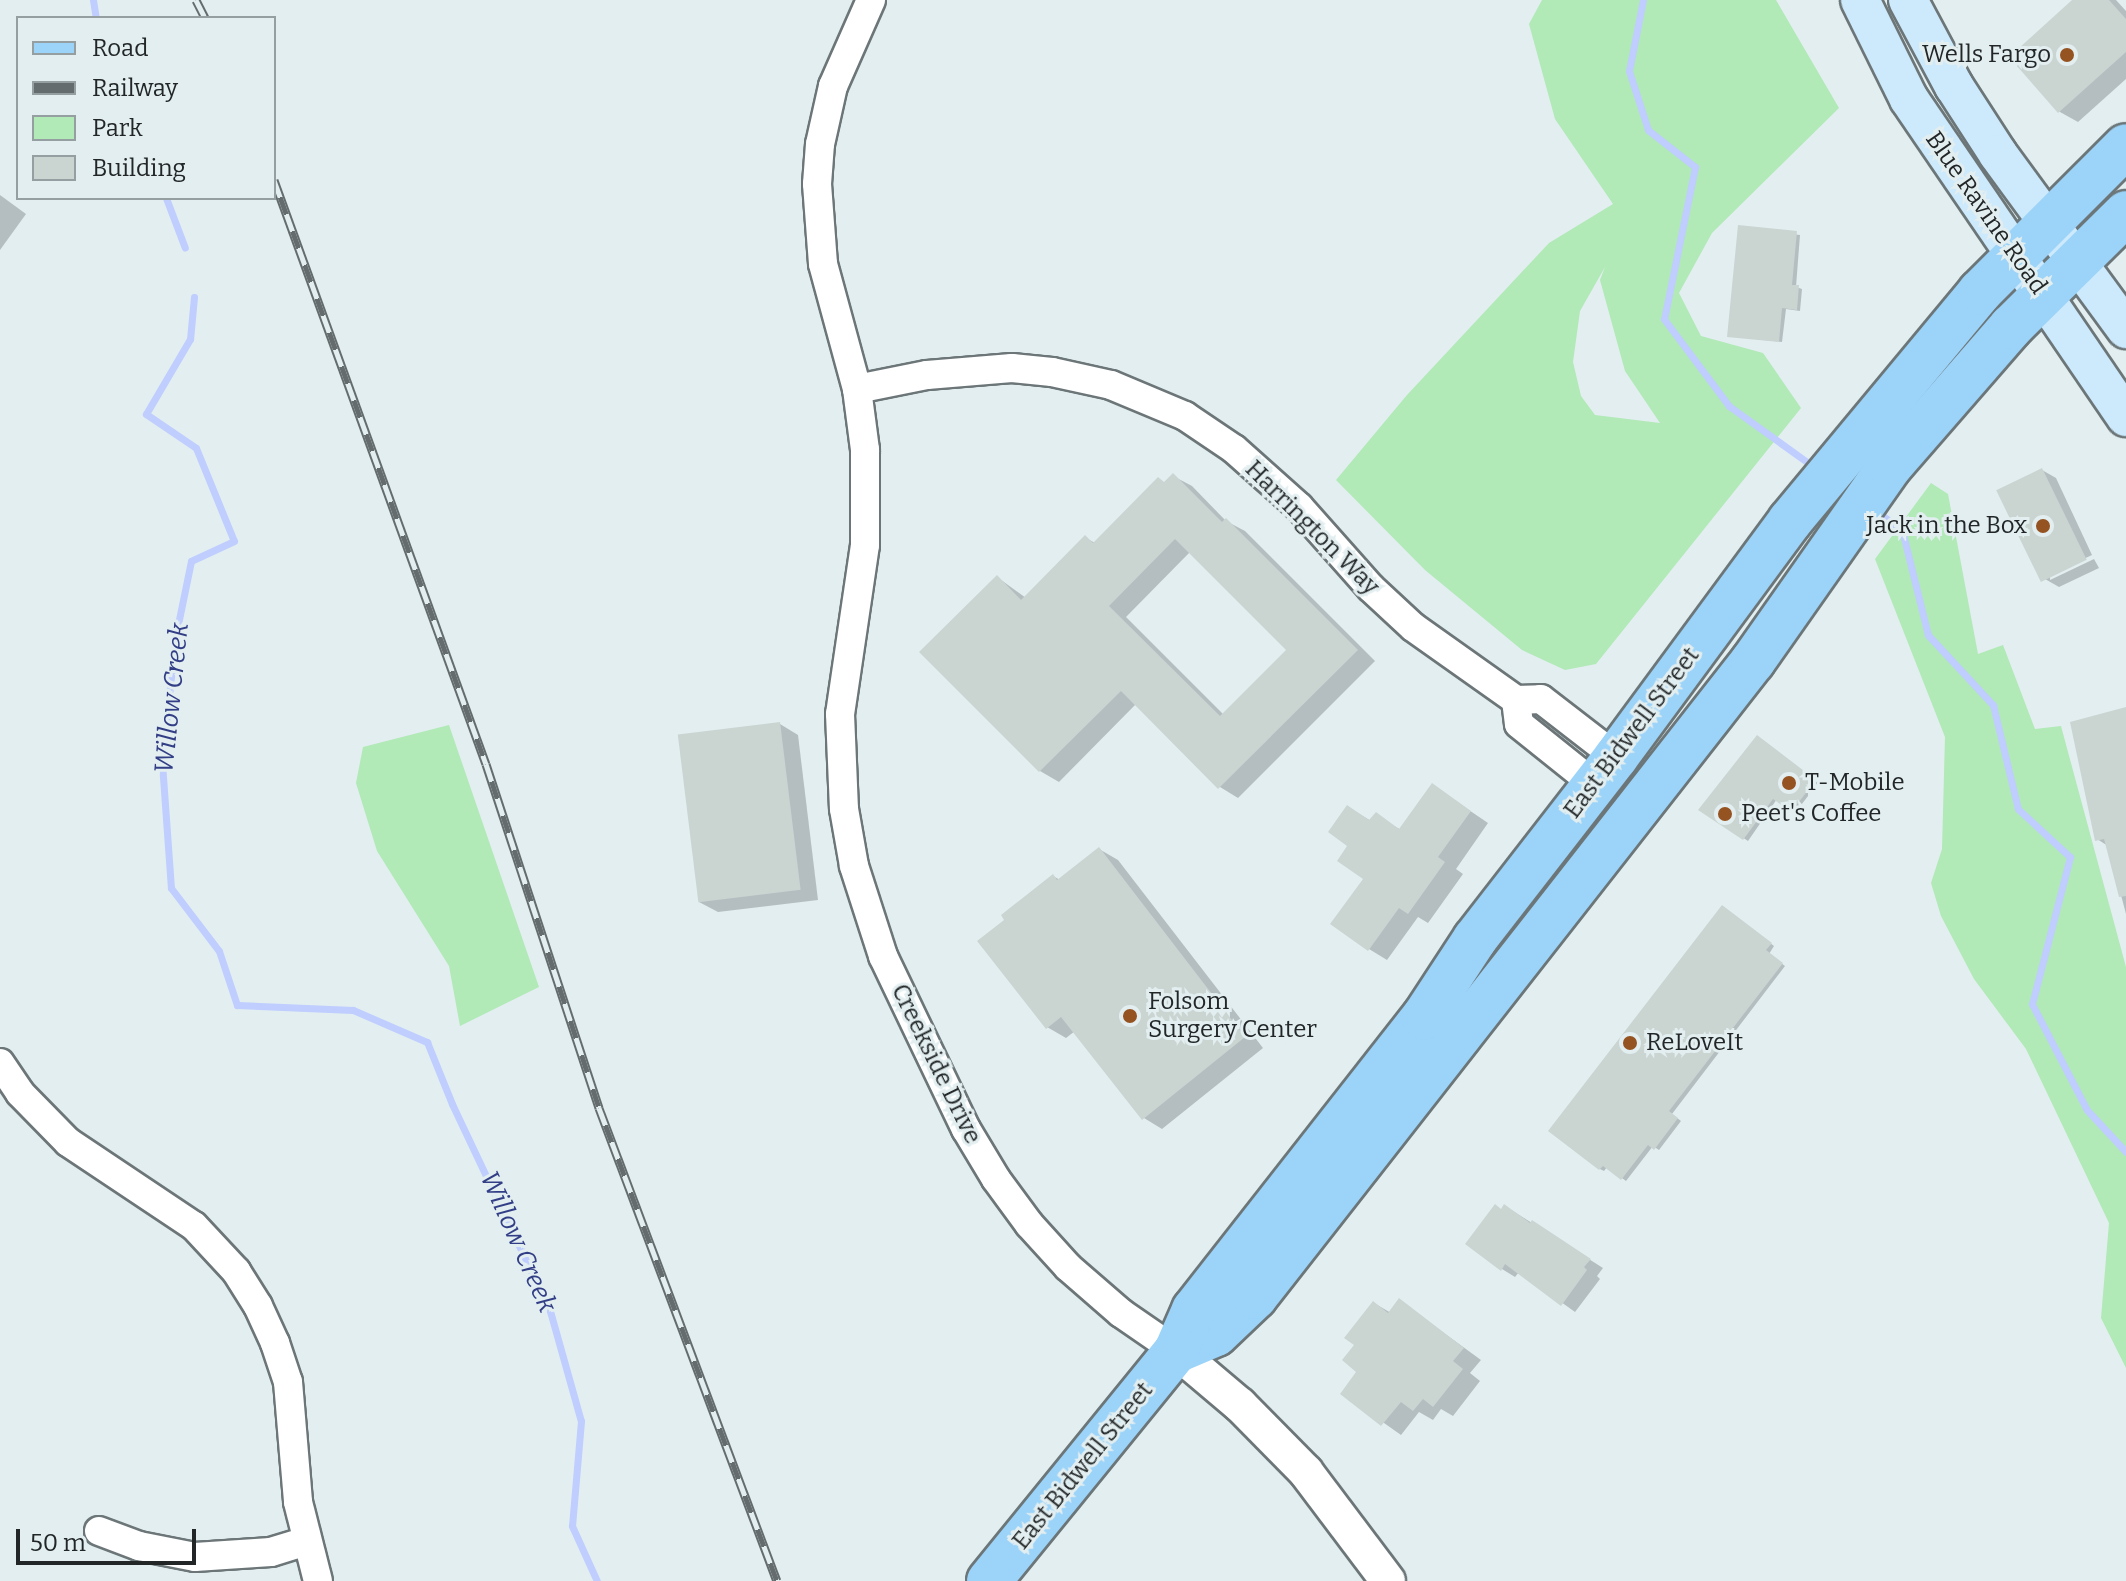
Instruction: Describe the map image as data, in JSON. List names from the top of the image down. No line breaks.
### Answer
{"streets":{"main road":["Blue Ravine Road","East Bidwell Street"],"street":["Harrington Way","Creekside Drive"]},"crossings":[["Blue Ravine Road","East Bidwell Street"],["Harrington Way","East Bidwell Street"],["Harrington Way","Creekside Drive"],["East Bidwell Street","Creekside Drive"]],"water":["Willow Creek"],"places":["Wells Fargo","Jack in the Box","T-Mobile","Peet's Coffee","Folsom Surgery Center","ReLoveIt"],"legend":["Road","Railway","Park","Building"],"scale_bar":"50 m"}
